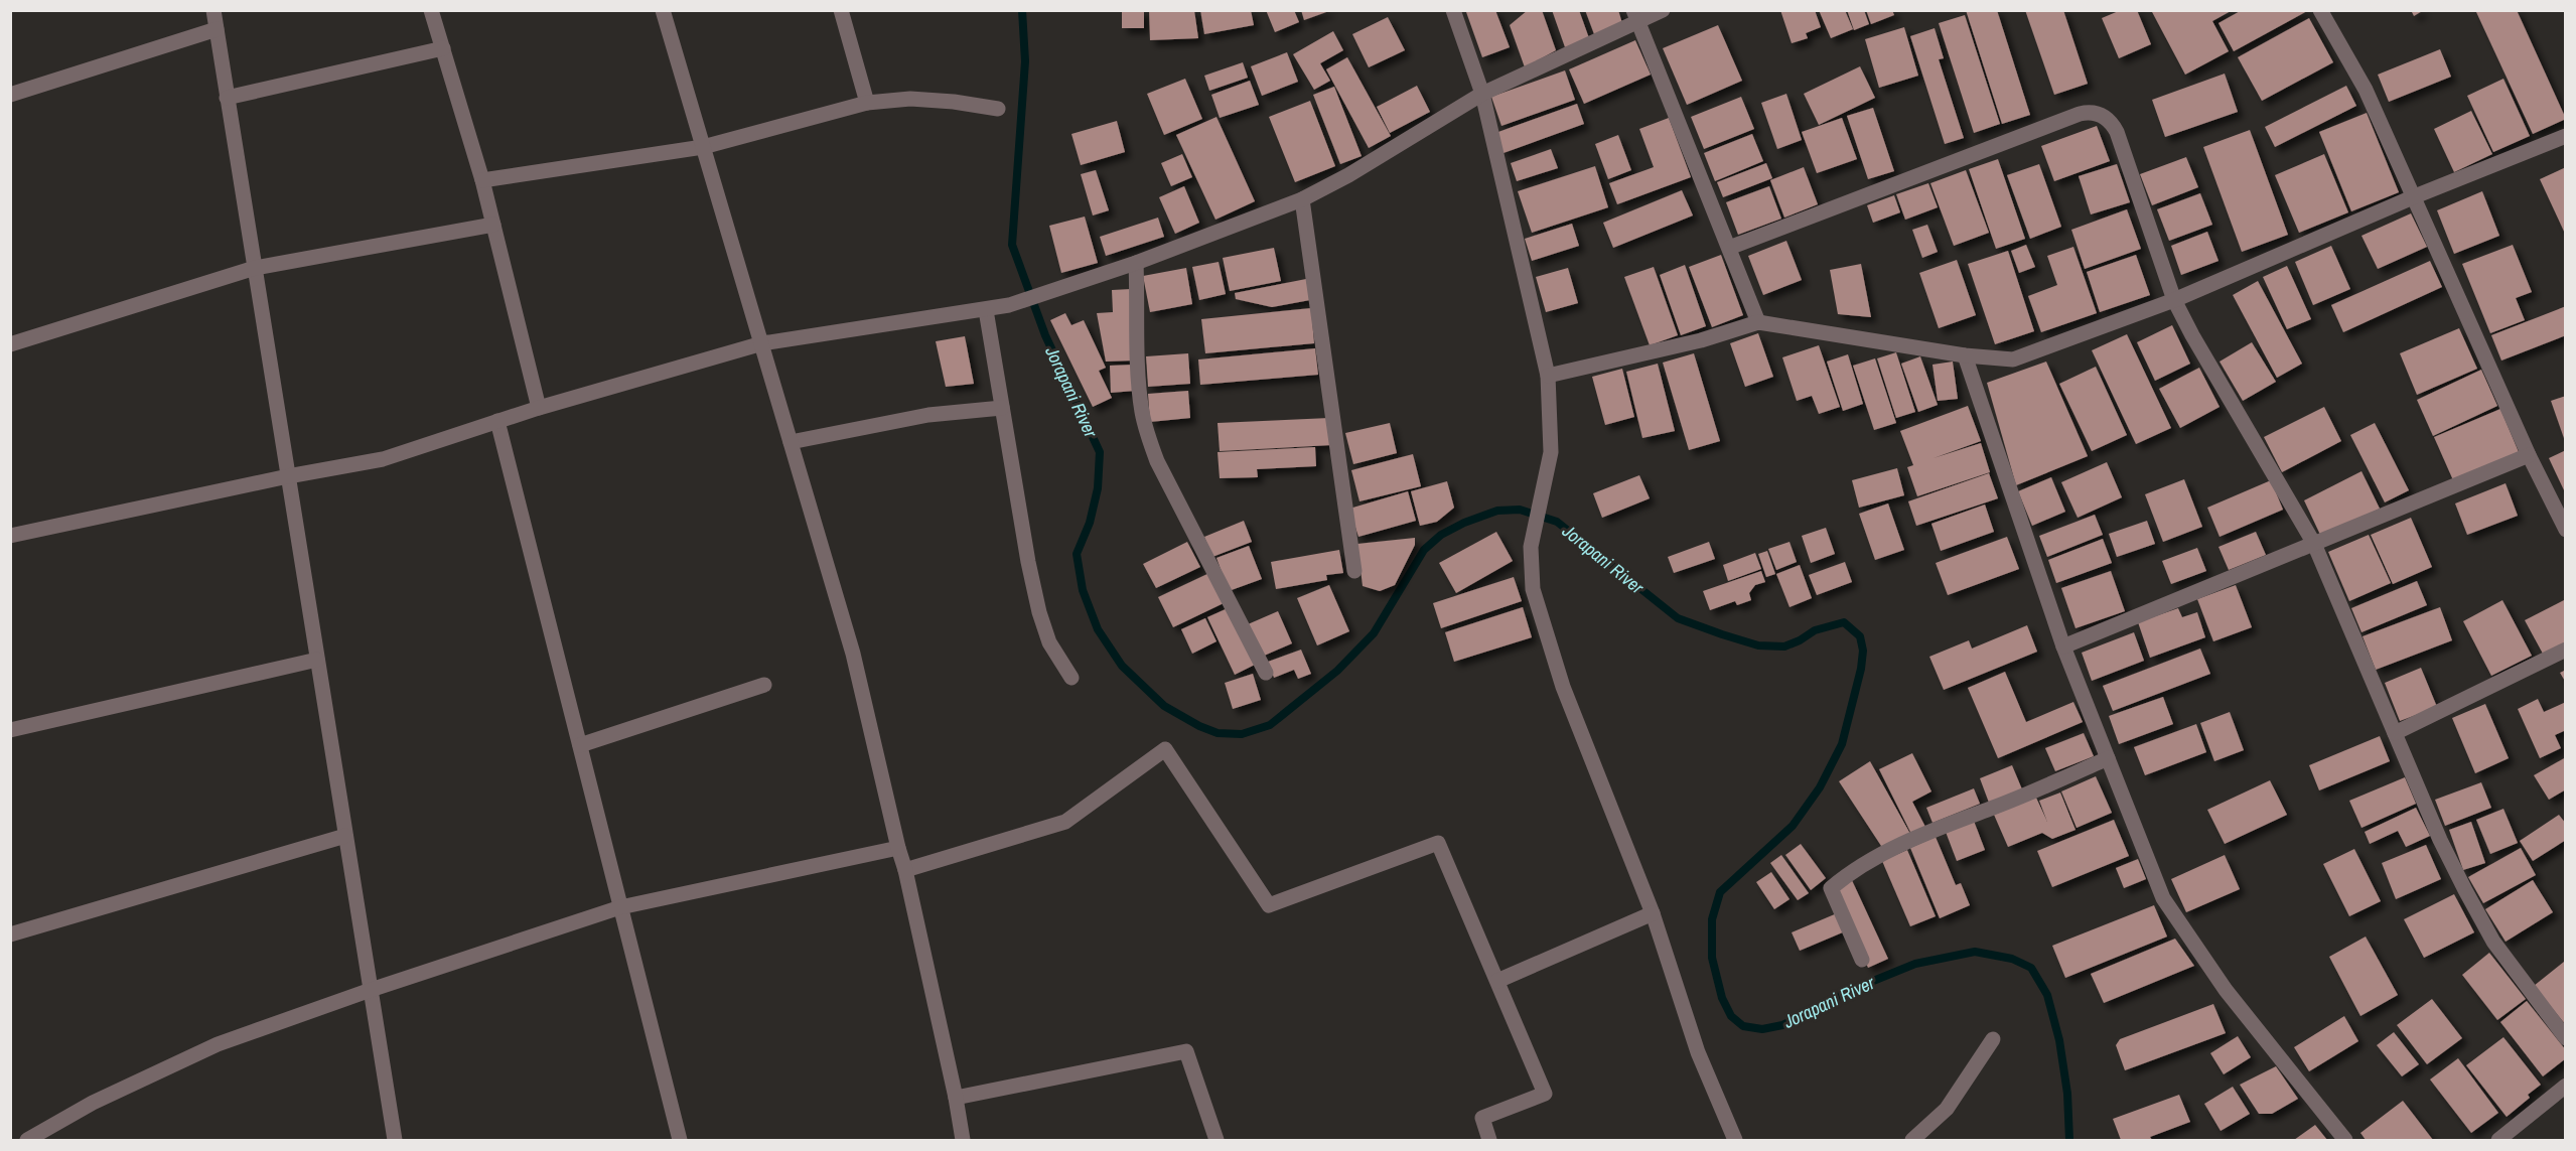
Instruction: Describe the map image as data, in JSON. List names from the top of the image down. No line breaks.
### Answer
{"water":["Jorapani River"]}
